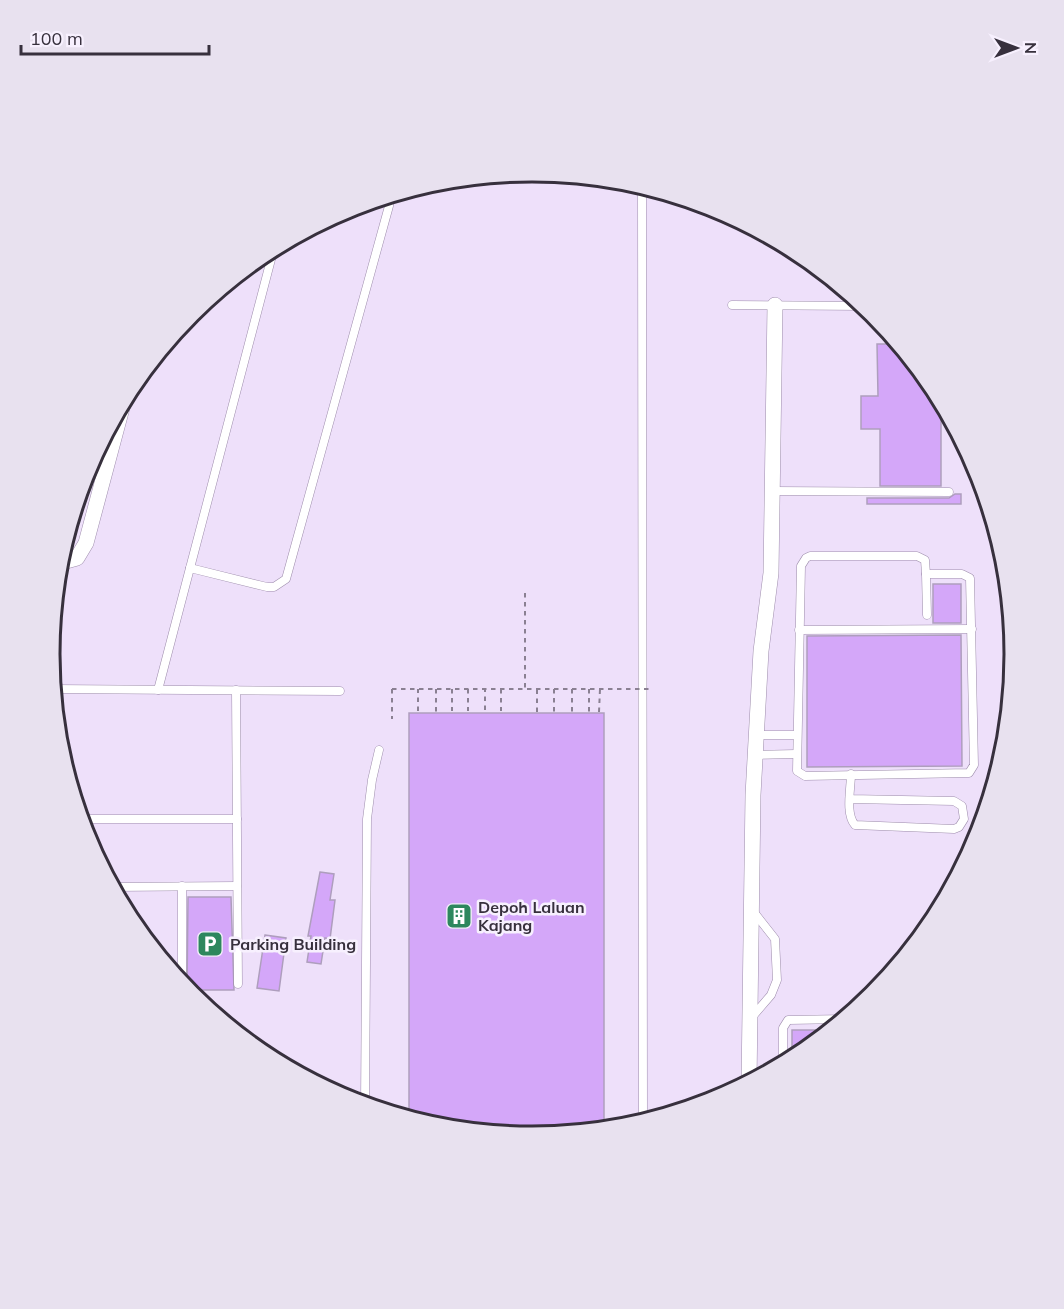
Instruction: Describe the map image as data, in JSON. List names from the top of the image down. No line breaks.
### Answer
{"places":{"building":["Depoh Laluan Kajang"],"parking":["Parking Building"]},"scale_bar":"100 m","north":"right"}
